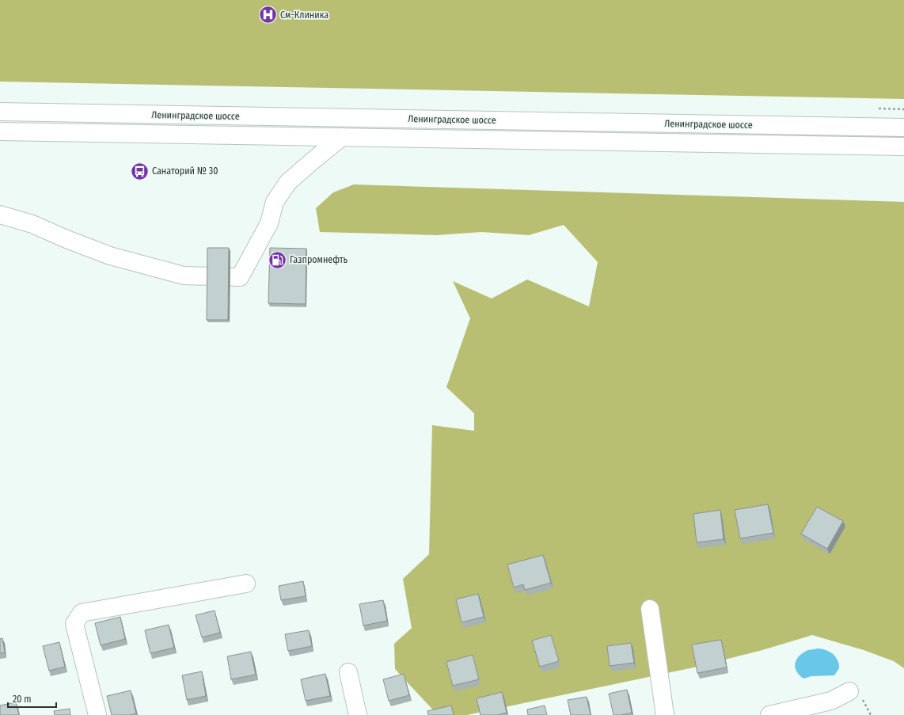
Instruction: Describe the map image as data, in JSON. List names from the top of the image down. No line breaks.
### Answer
{"streets":{"main road":["Ленинградское шоссе"]},"places":{"hospital":["См-Клиника"],"bus stop":["Санаторий № 30"],"fuel station":["Газпромнефть"]},"scale_bar":"20 m"}
